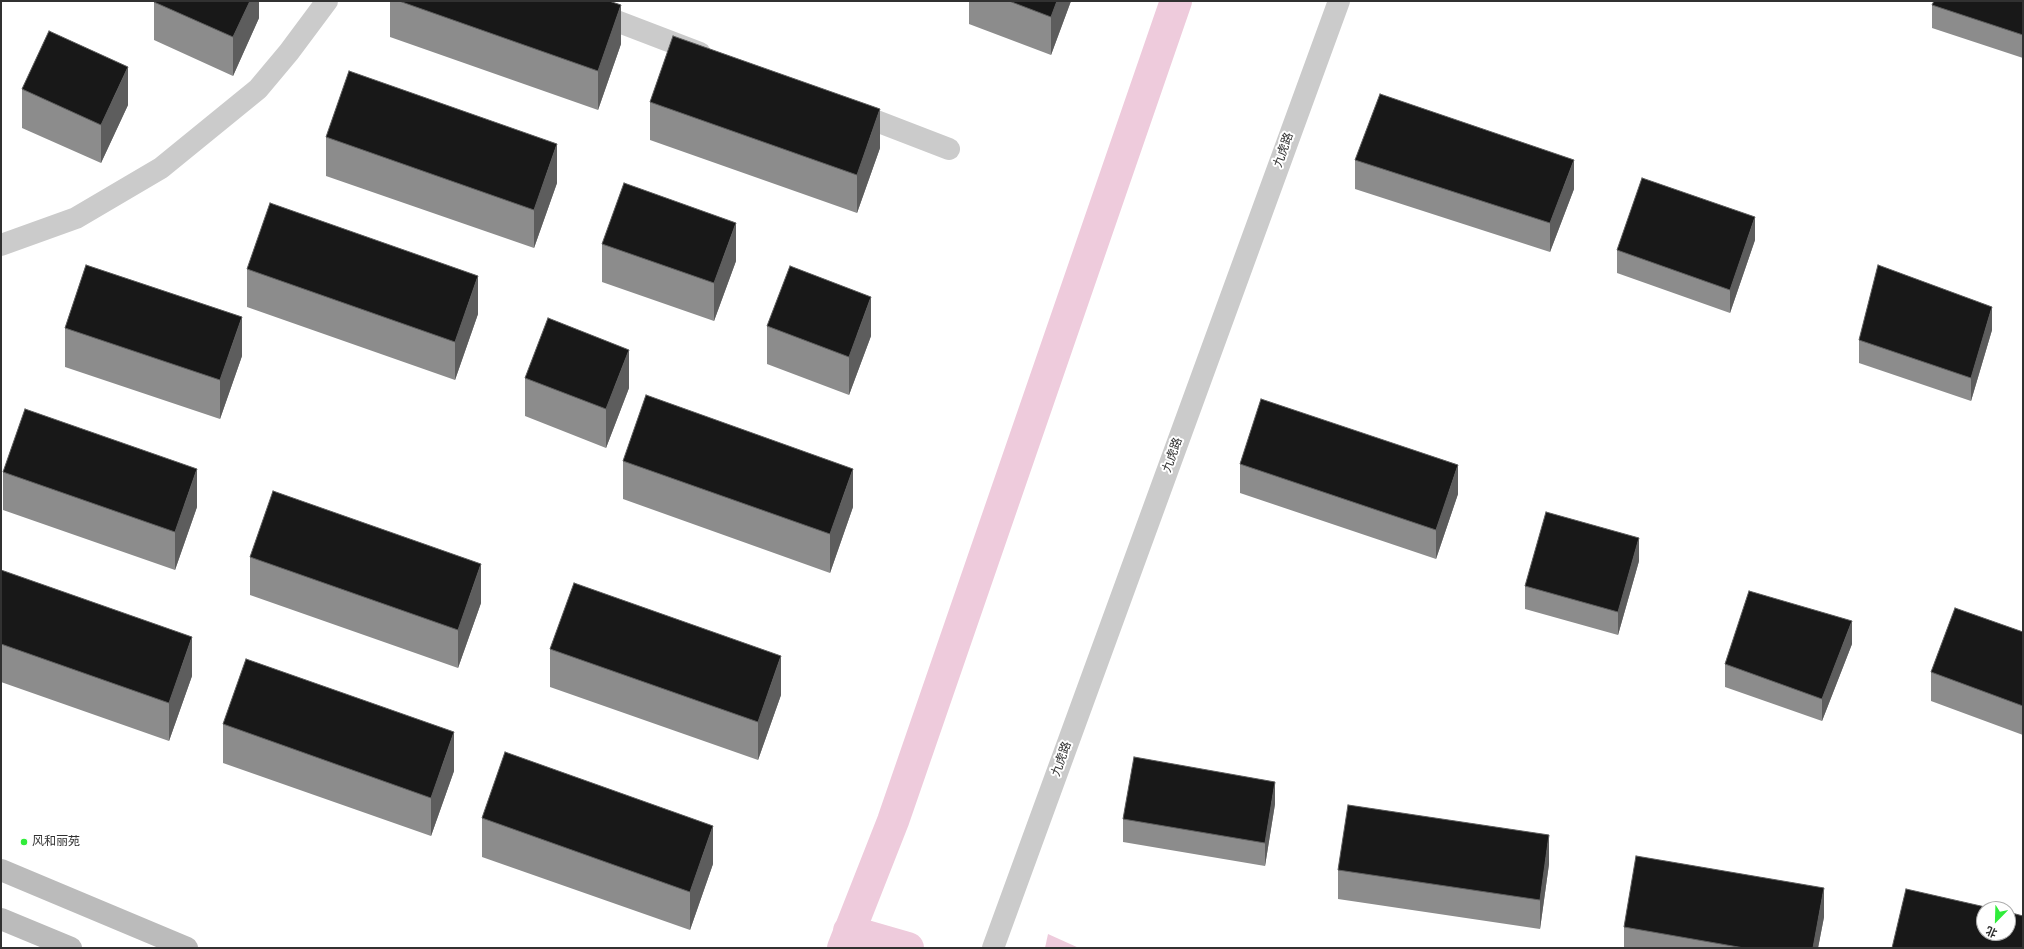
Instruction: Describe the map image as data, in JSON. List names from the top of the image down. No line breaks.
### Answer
{"streets":{"street":["九虎路"]},"places":["风和丽苑"],"north":"bottom left"}
